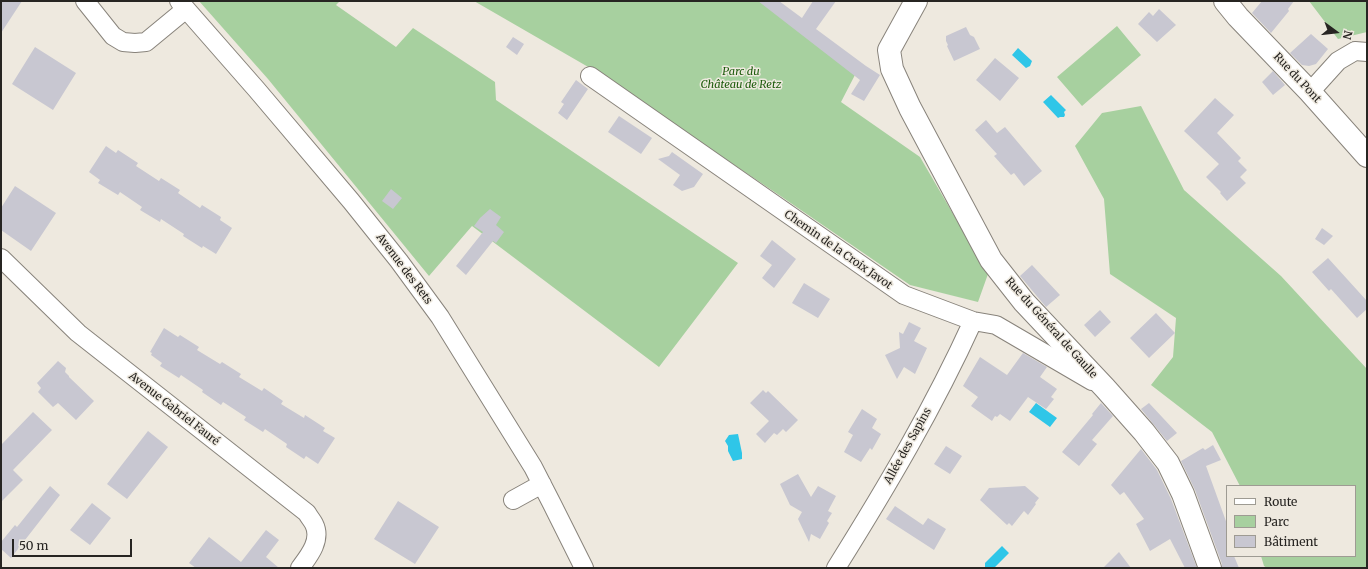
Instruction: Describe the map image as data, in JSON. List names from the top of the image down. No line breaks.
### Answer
{"streets":{"street":["Rue du Pont","Chemin de la Croix Javot","Avenue des Rets","Rue du Général de Gaulle","Avenue Gabriel Fauré","Allée des Sapins"]},"crossings":[["Chemin de la Croix Javot","Rue du Général de Gaulle"],["Chemin de la Croix Javot","Allée des Sapins"]],"parks":["Parc du Château de Retz"],"legend":["Route","Parc","Bâtiment"],"scale_bar":"50 m","north":"right"}
